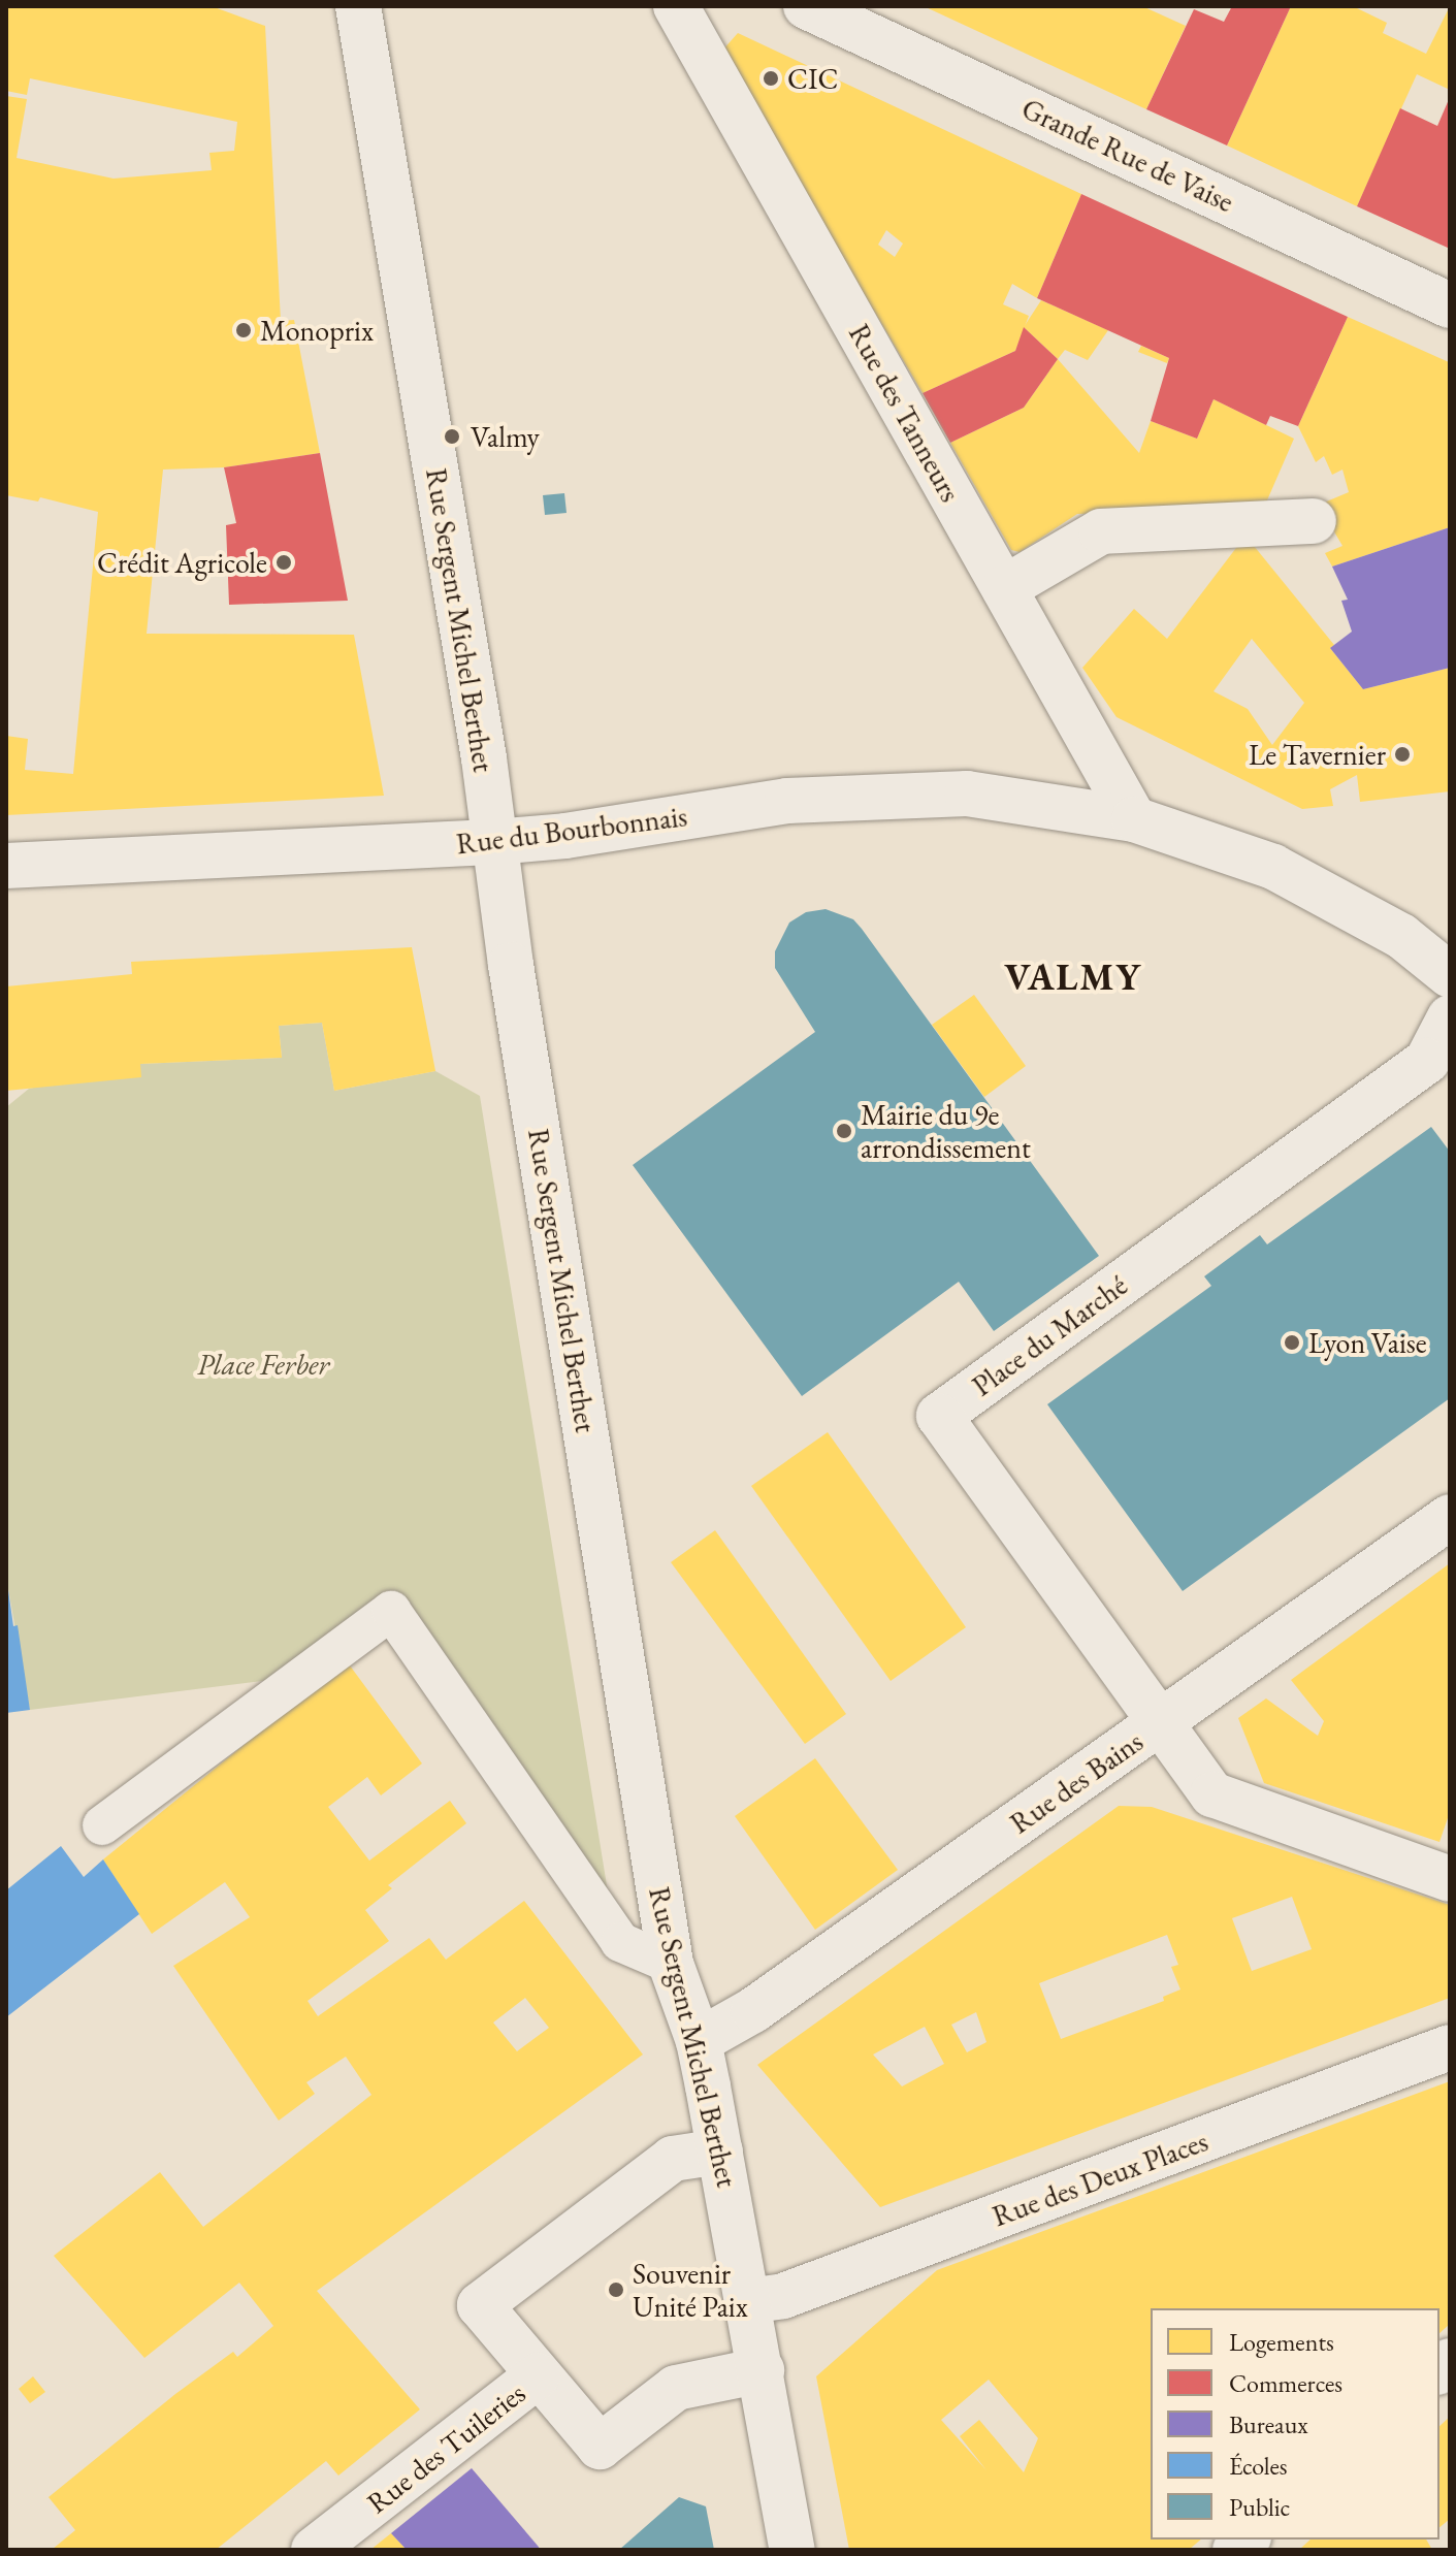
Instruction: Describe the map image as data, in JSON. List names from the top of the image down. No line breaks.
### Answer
{"streets":{"street":["Grande Rue de Vaise","Rue des Tanneurs","Rue Sergent Michel Berthet","Rue du Bourbonnais","Place du Marché","Rue des Bains","Rue des Deux Places","Rue des Tuileries"]},"crossings":[["Rue des Tanneurs","Rue du Bourbonnais"],["Rue Sergent Michel Berthet","Rue du Bourbonnais"],["Rue Sergent Michel Berthet","Rue des Bains"],["Rue Sergent Michel Berthet","Rue des Deux Places"],["Place du Marché","Rue des Bains"]],"districts":["VALMY"],"parks":["Place Ferber"],"places":["CIC","Monoprix","Valmy","Crédit Agricole","Le Tavernier","Mairie du 9e arrondissement","Lyon Vaise","Souvenir Unité Paix"],"legend":["Logements","Commerces","Bureaux","Écoles","Public"]}
